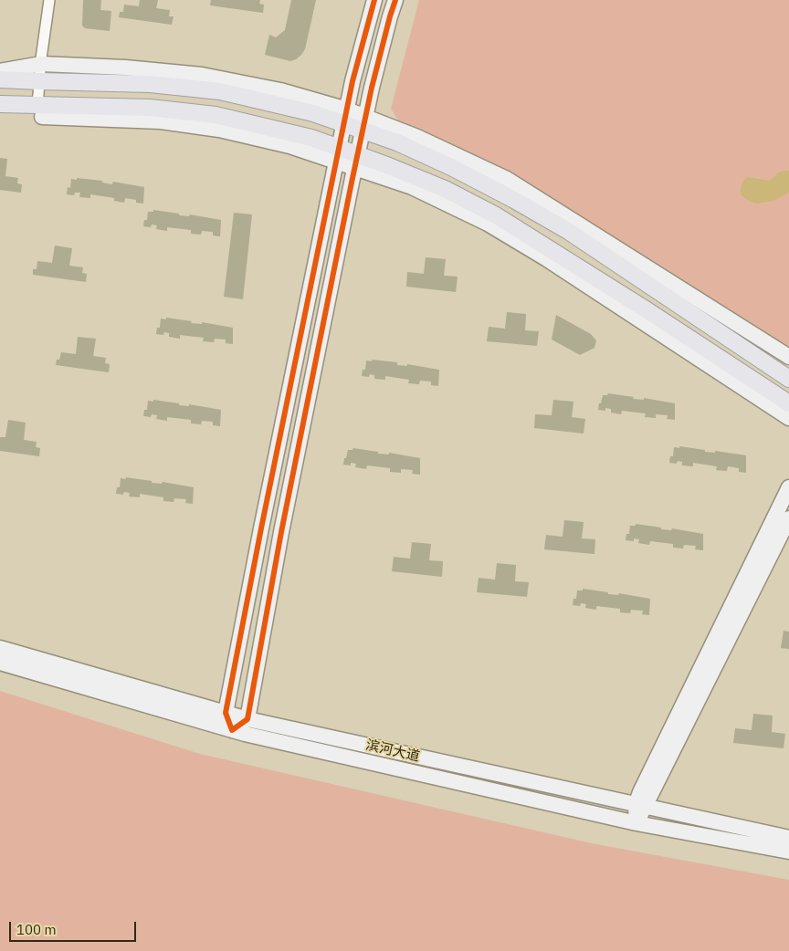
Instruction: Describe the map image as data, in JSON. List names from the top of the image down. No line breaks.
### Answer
{"streets":{"street":["滨河大道"]},"scale_bar":"100 m"}
